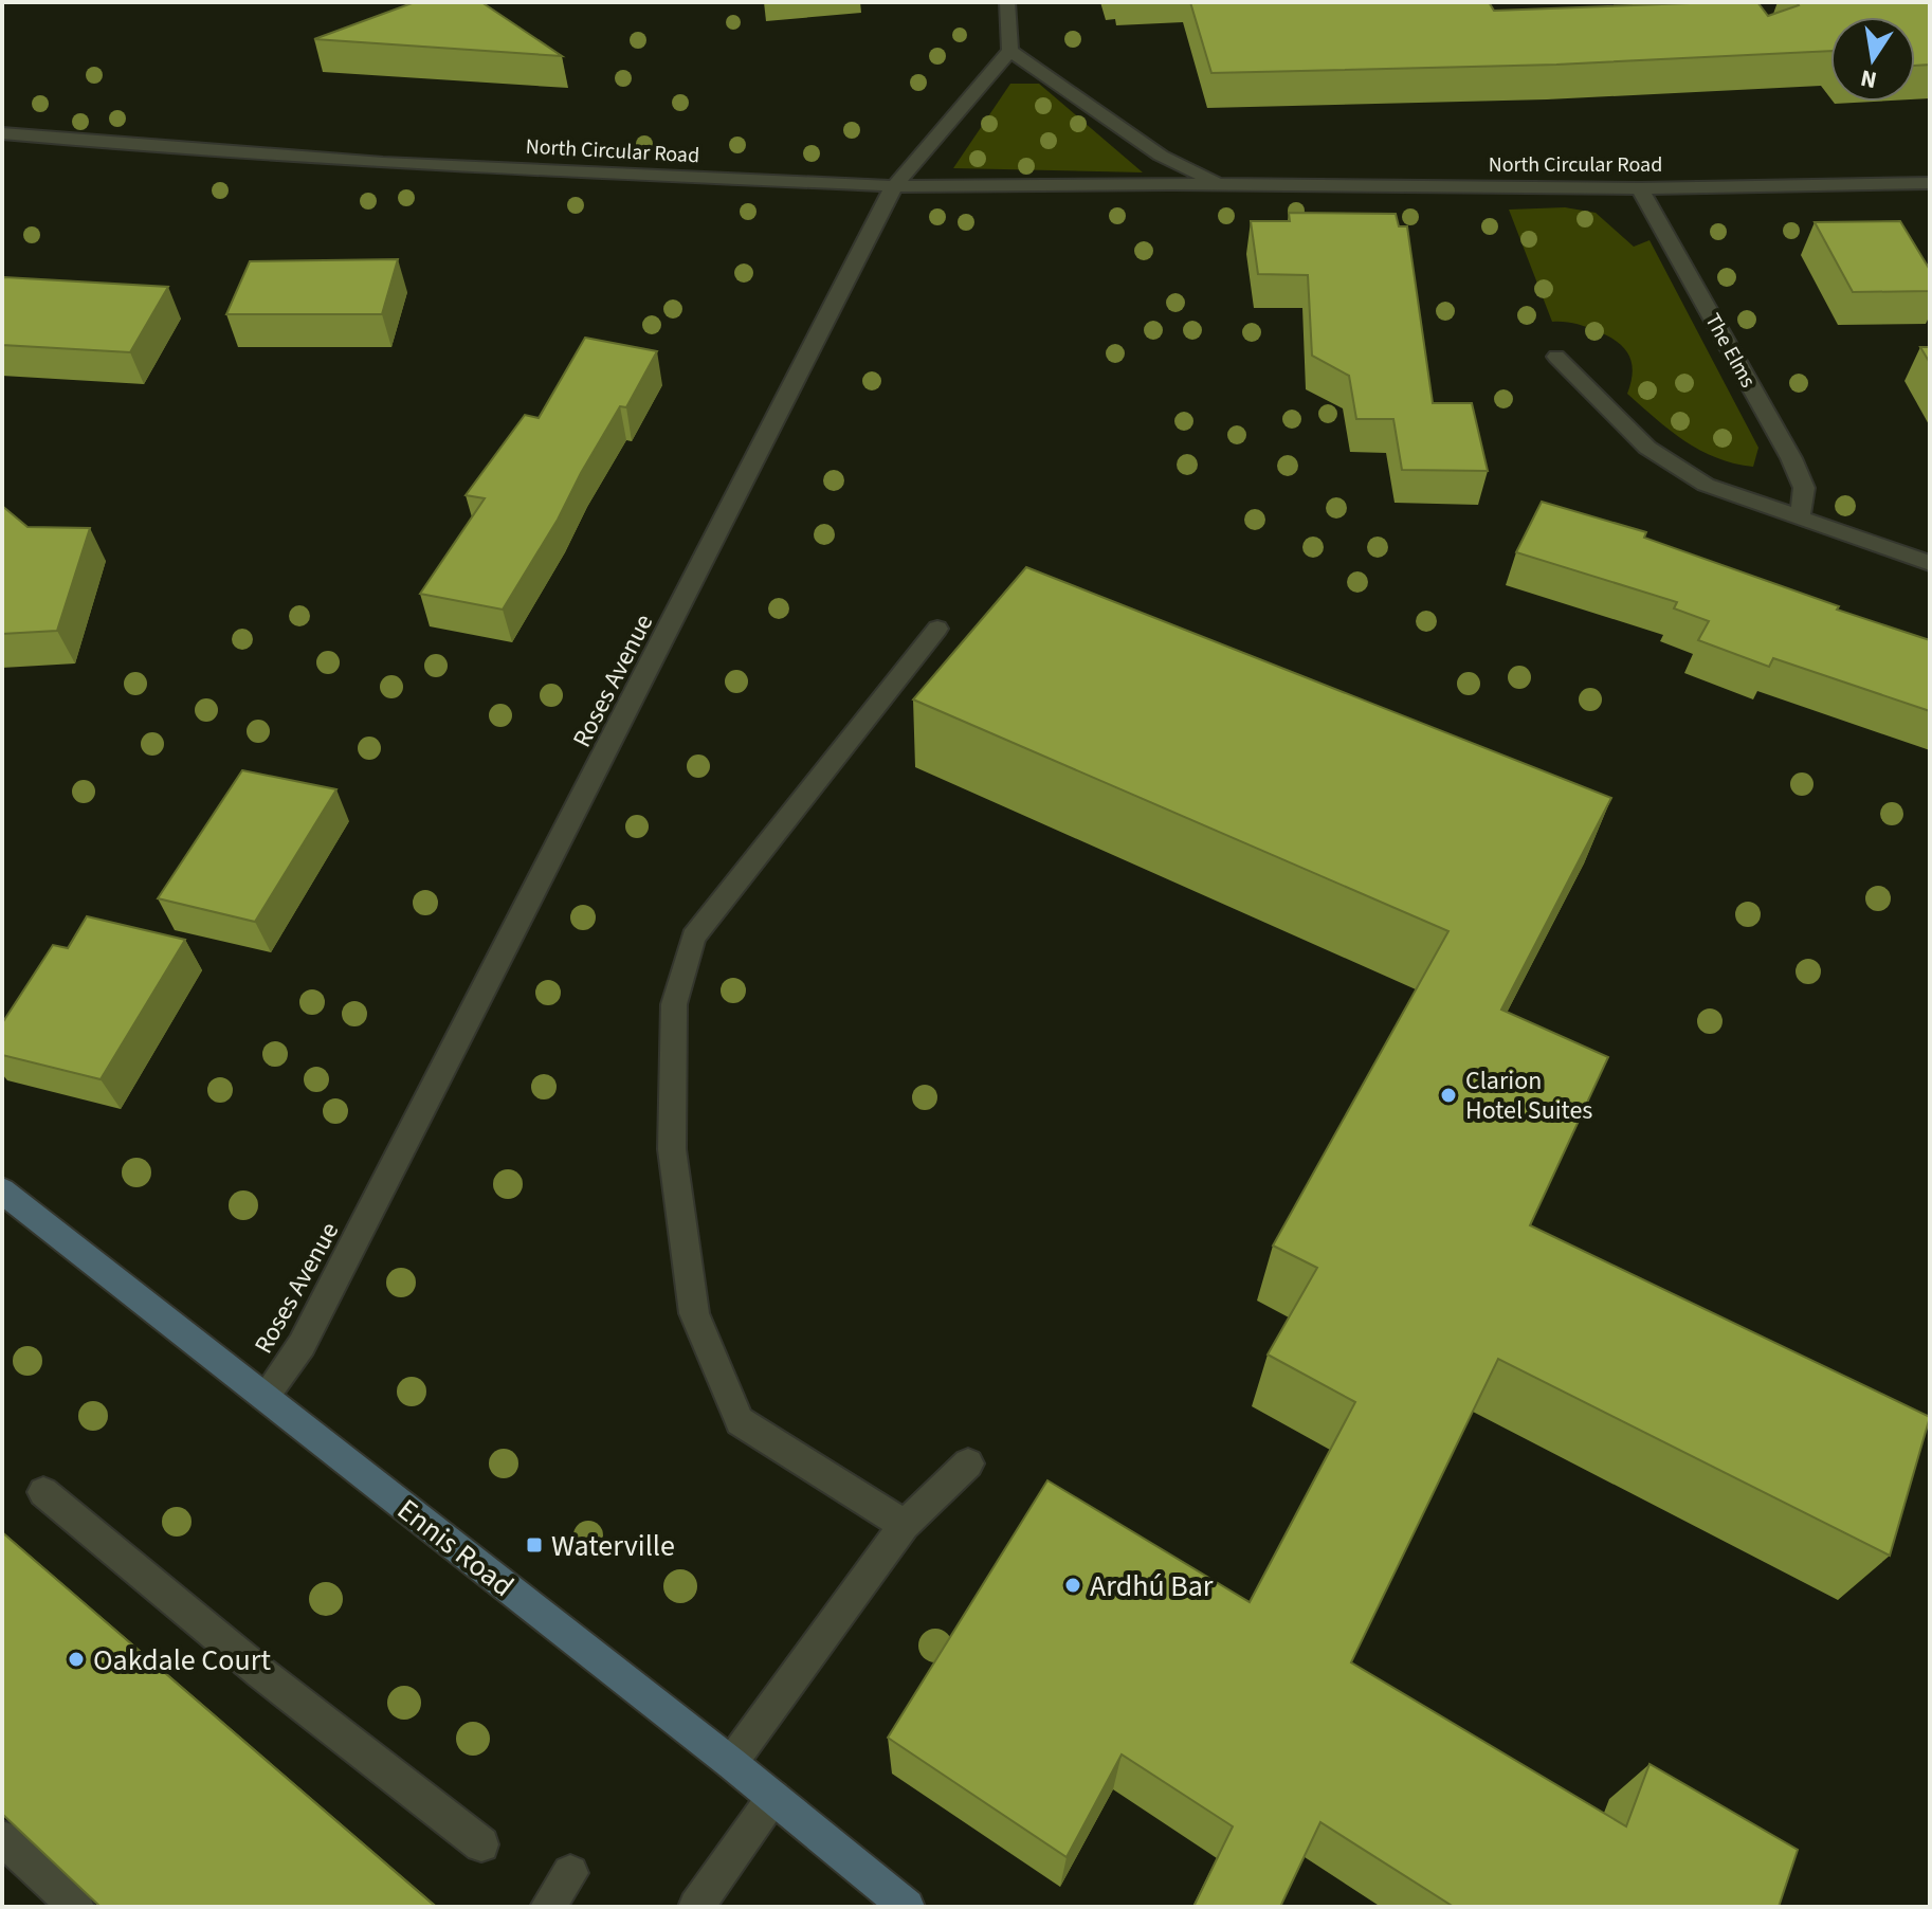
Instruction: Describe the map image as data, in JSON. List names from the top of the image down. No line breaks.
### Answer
{"streets":{"main road":["Ennis Road"],"street":["North Circular Road","The Elms","Roses Avenue"]},"crossings":[["North Circular Road","The Elms"],["North Circular Road","Roses Avenue"],["Roses Avenue","Ennis Road"]],"places":{"other":["Clarion Hotel Suites","Ardhú Bar","Oakdale Court"],"transit":["Waterville"]},"north":"bottom"}
